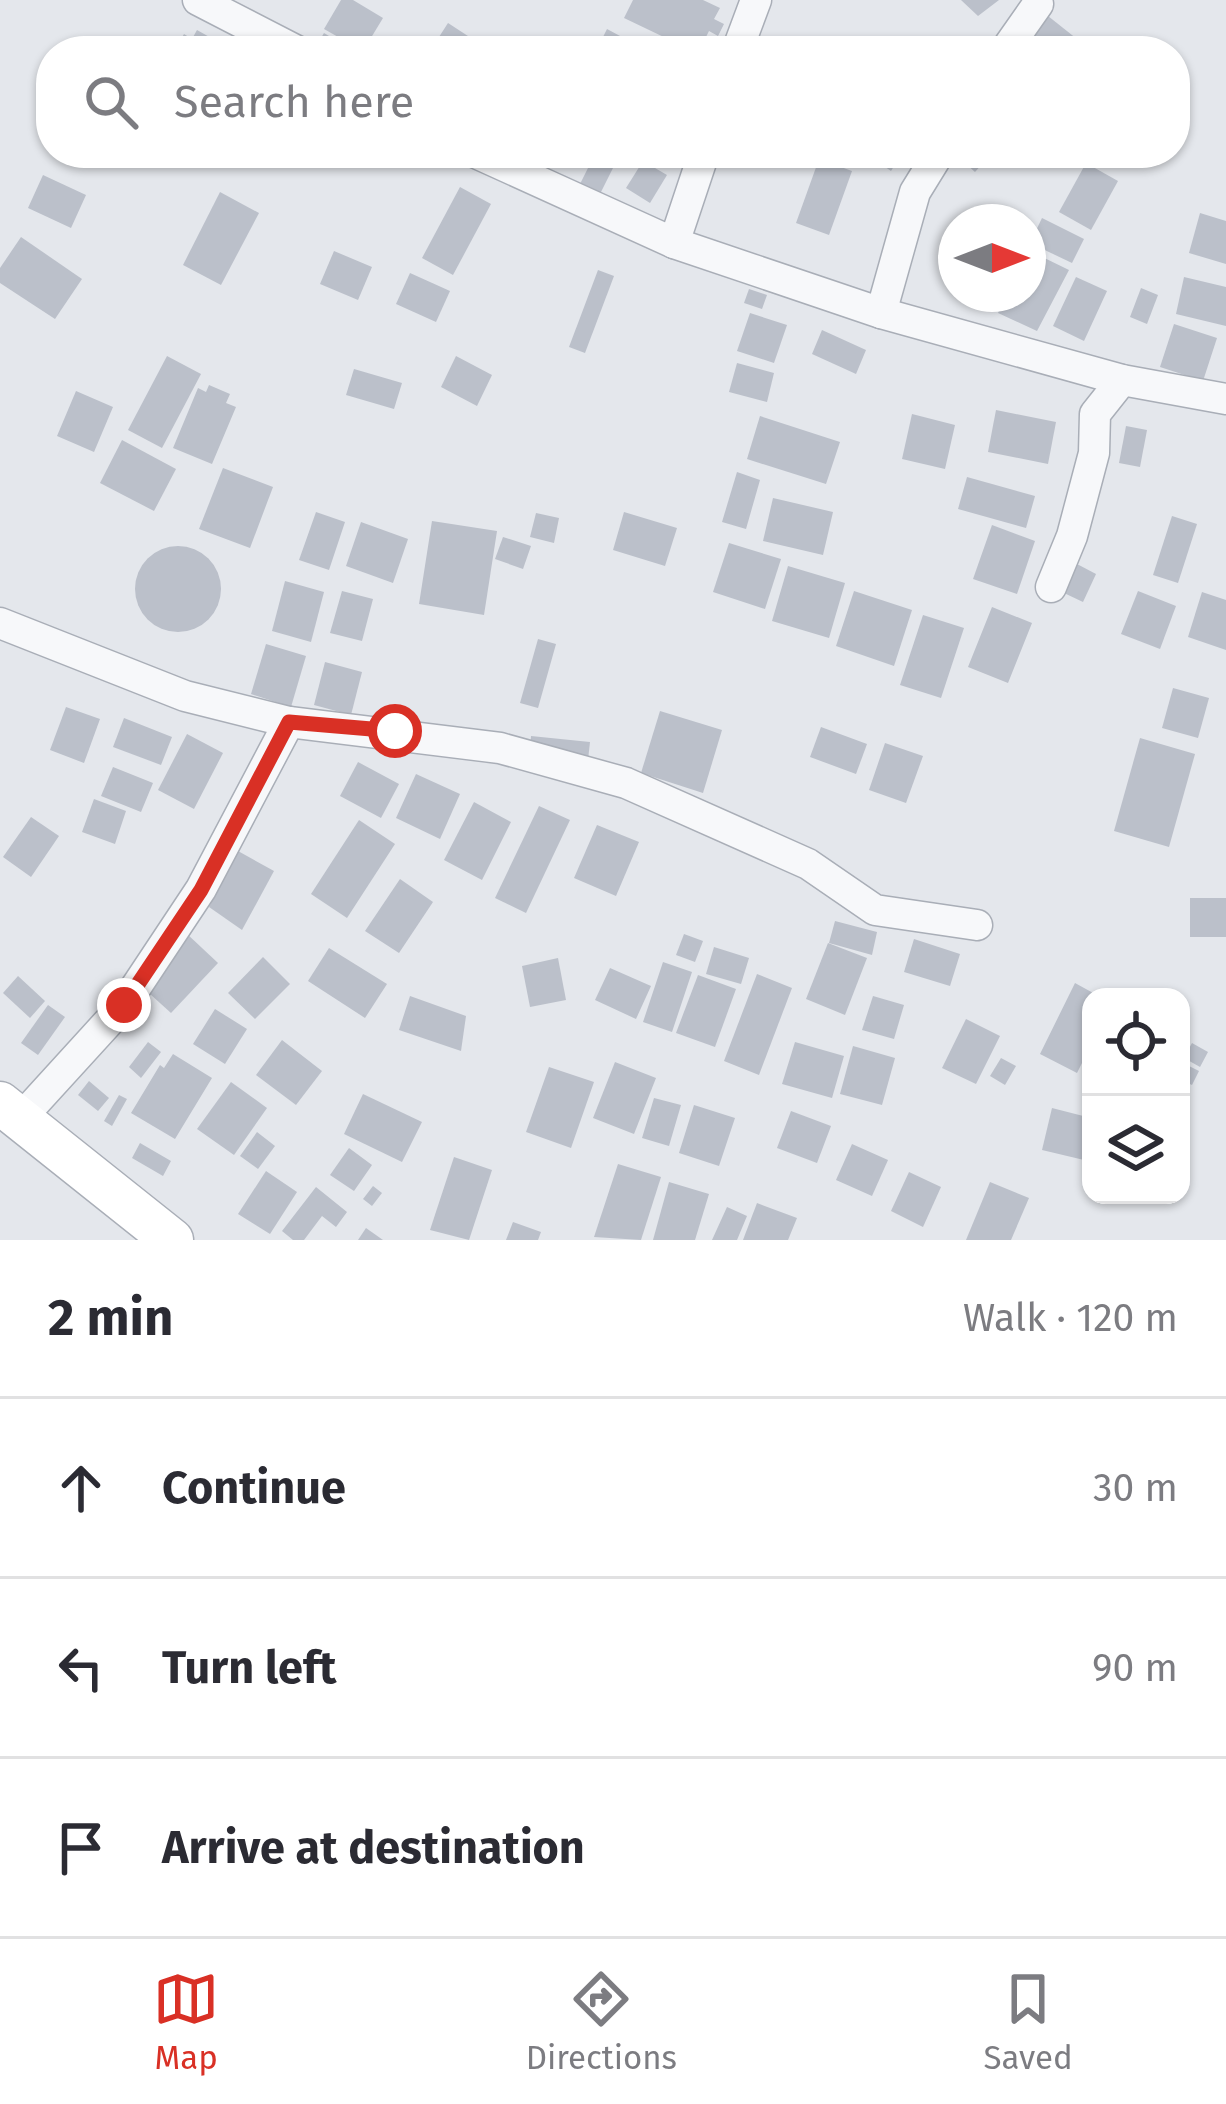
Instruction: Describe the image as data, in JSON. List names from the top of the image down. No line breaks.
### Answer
{"north":"right","page":{"search":"Search here","heading":["2 min","Walk · 120 m"],"list":[["Continue","30 m"],["Turn left","90 m"],"Arrive at destination"],"nav":["Map","Directions","Saved"]}}
